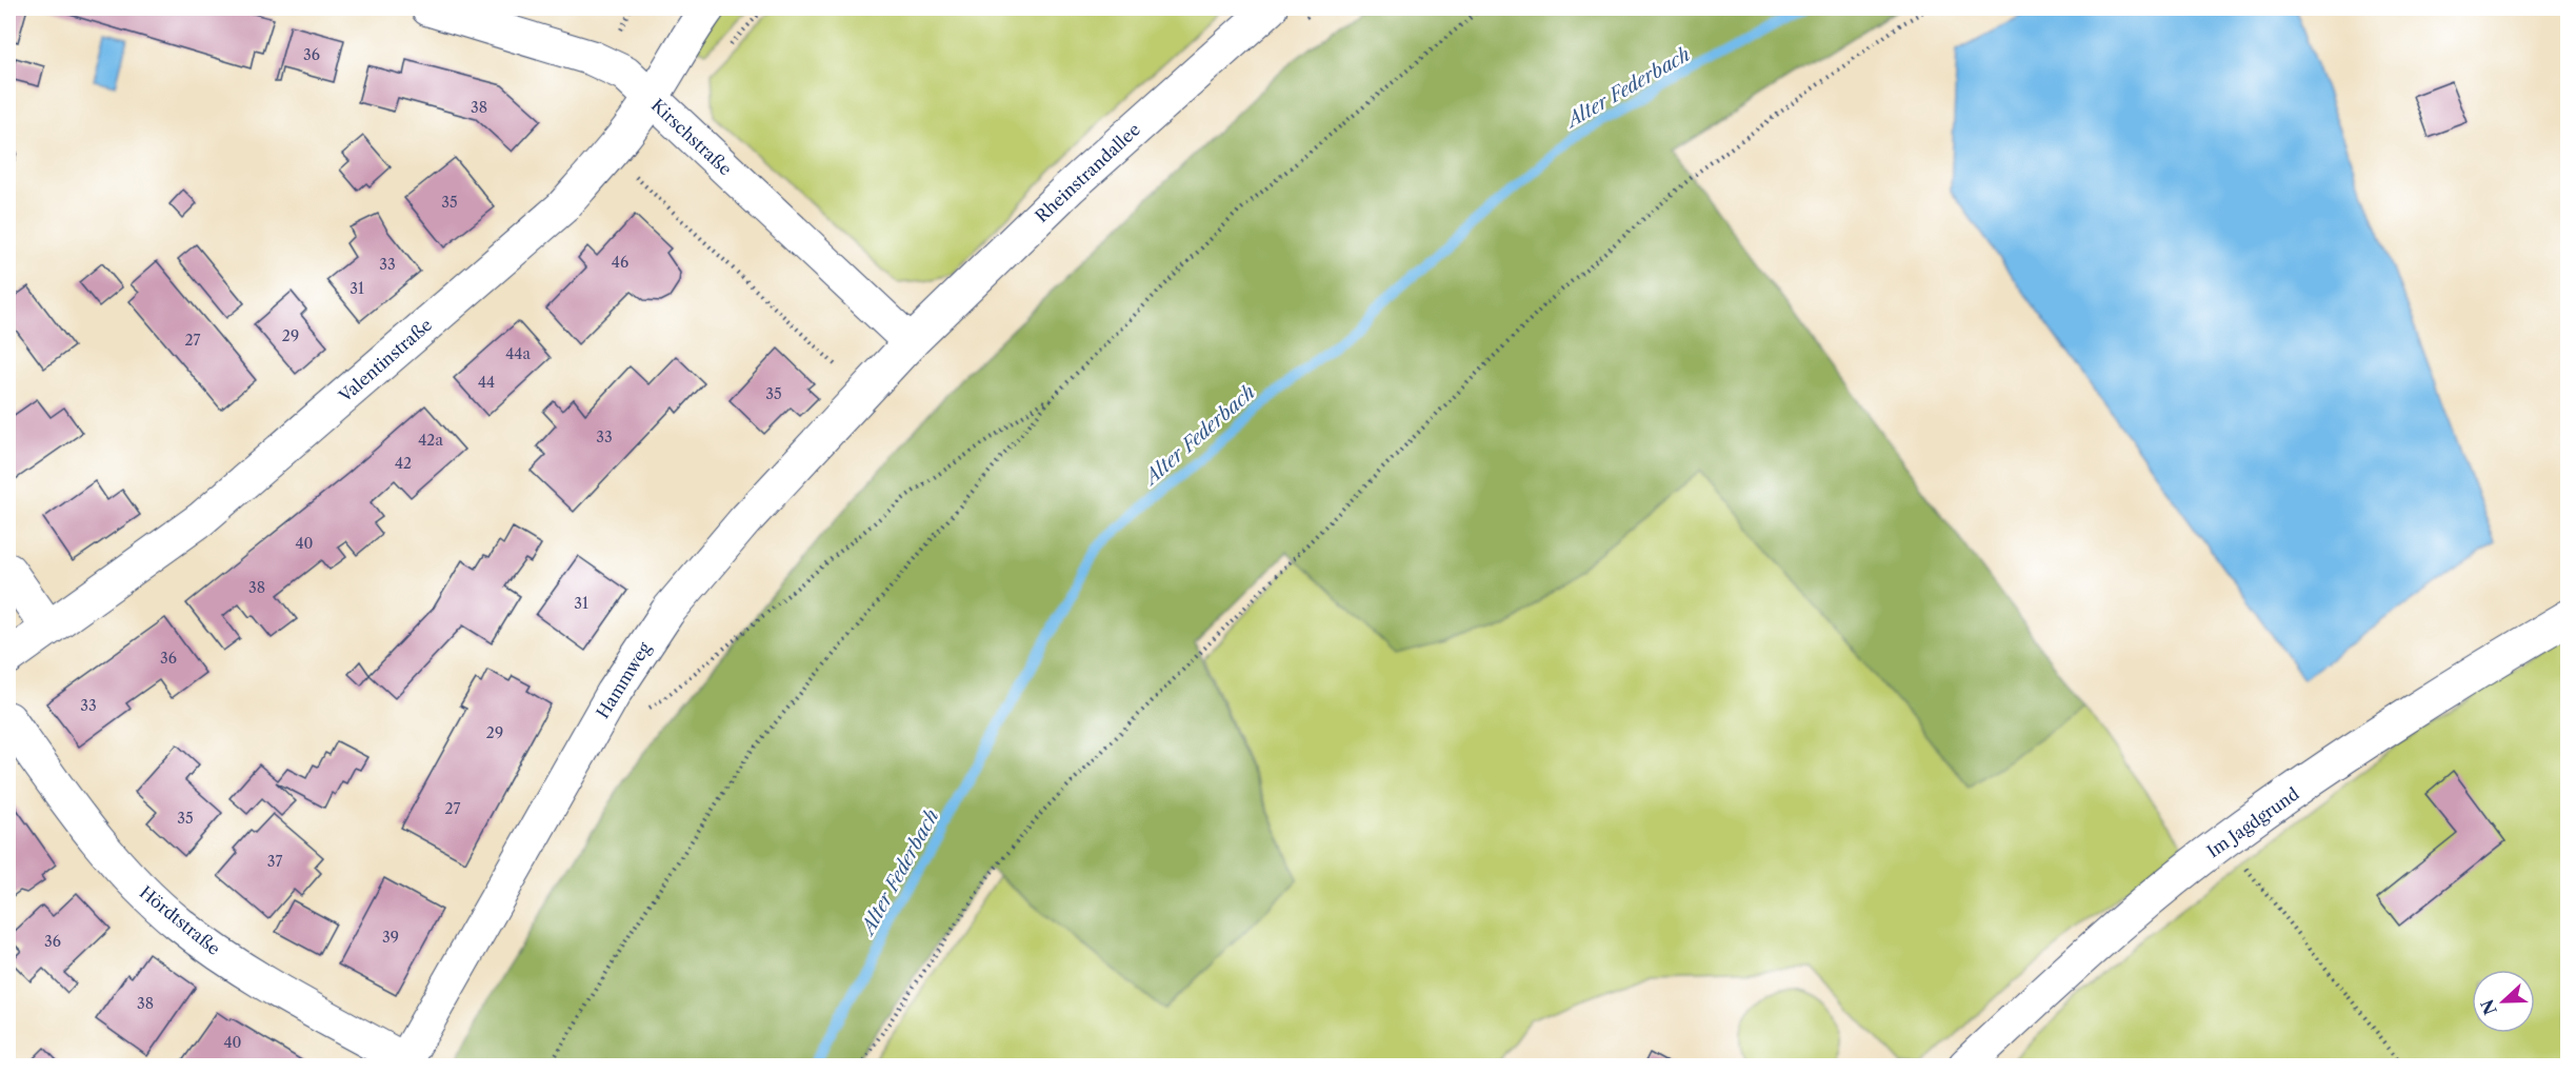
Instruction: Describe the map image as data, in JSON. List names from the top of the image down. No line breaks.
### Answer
{"streets":{"street":["Kirschstraße","Rheinstrandallee","Valentinstraße","Hammweg","Im Jagdgrund","Hördtstraße"]},"crossings":[["Kirschstraße","Rheinstrandallee"],["Kirschstraße","Valentinstraße"],["Kirschstraße","Hammweg"],["Rheinstrandallee","Hammweg"],["Hammweg","Hördtstraße"]],"water":["Alter Federbach"],"house_numbers":["36","38","35","46","33","31","29","27","44a","44","35","33","42a","42","40","38","31","36","33","29","27","35","37","39","36","38","40"],"north":"left"}
